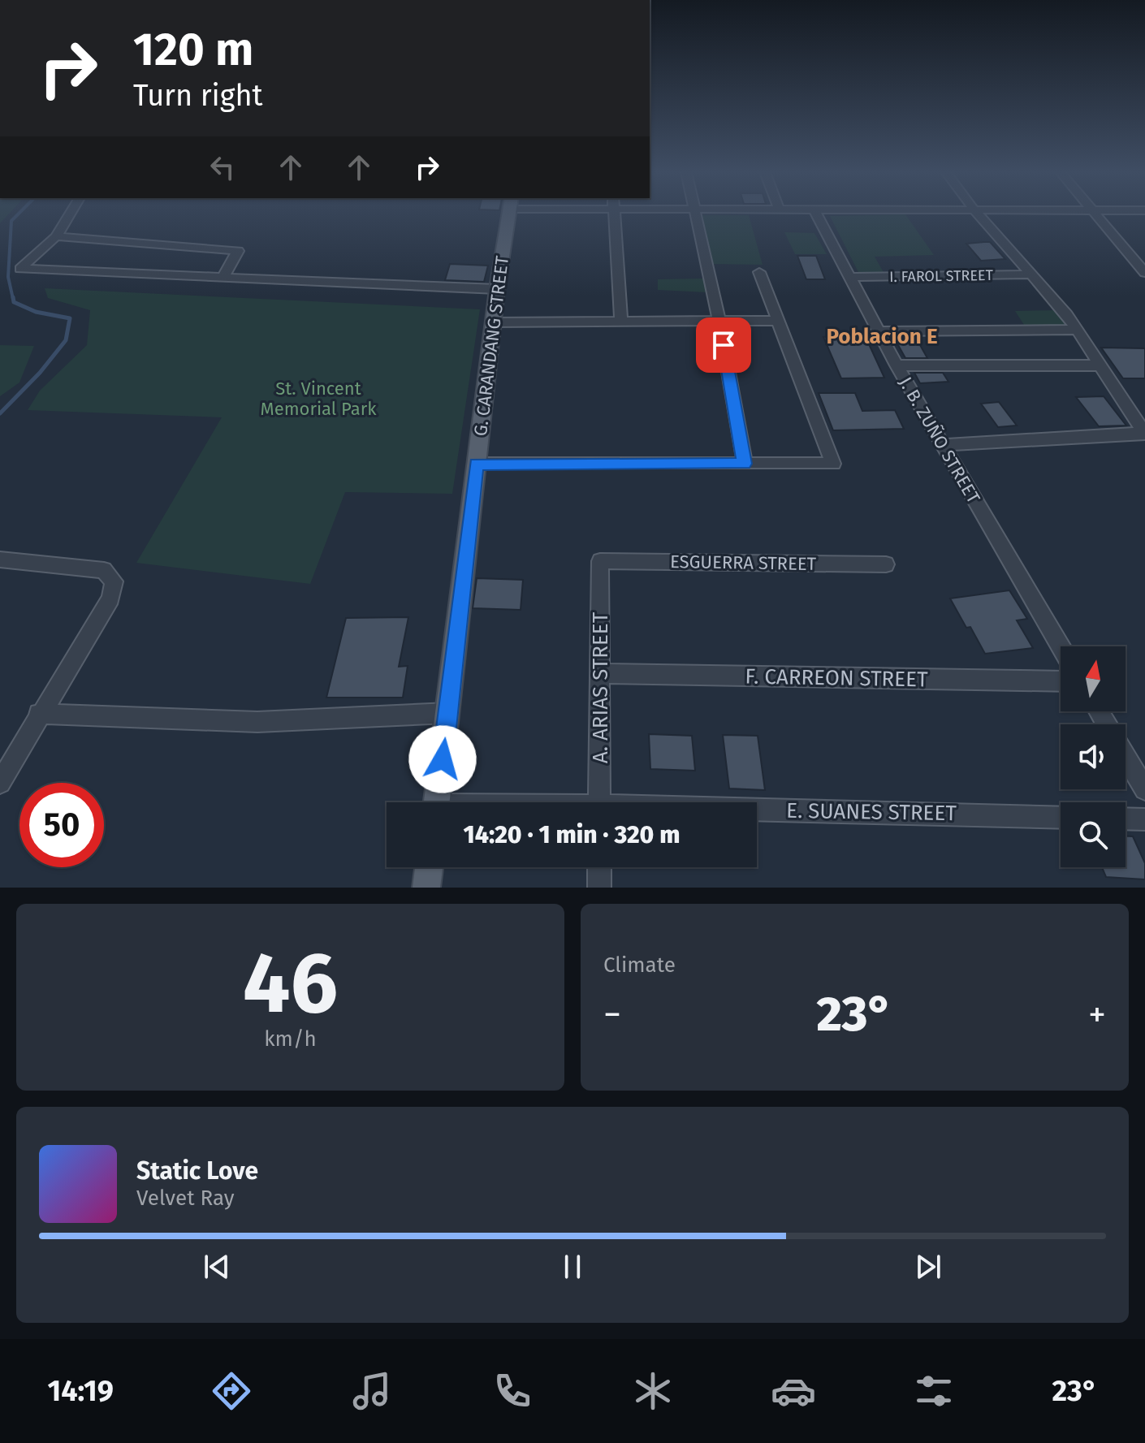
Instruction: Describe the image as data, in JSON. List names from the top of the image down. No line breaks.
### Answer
{"streets":{"main road":["G. CARANDANG STREET"],"street":["I. FAROL STREET","J. B. ZUÑO STREET","ESGUERRA STREET","F. CARREON STREET","A. ARIAS STREET","E. SUANES STREET"]},"crossings":[["I. FAROL STREET","J. B. ZUÑO STREET"],["ESGUERRA STREET","A. ARIAS STREET"],["F. CARREON STREET","A. ARIAS STREET"]],"districts":["Poblacion E"],"parks":["St. Vincent Memorial Park"],"north":"top","page":{"turn":["120 m","Turn right"],"limit":"50","trip":"14:20 · 1 min · 320 m","tile":[["46","km/h"],"Climate"],"heat":["−","23°","+"],"song":["Static Love","Velvet Ray"],"tabs":["14:19","23°"]}}
